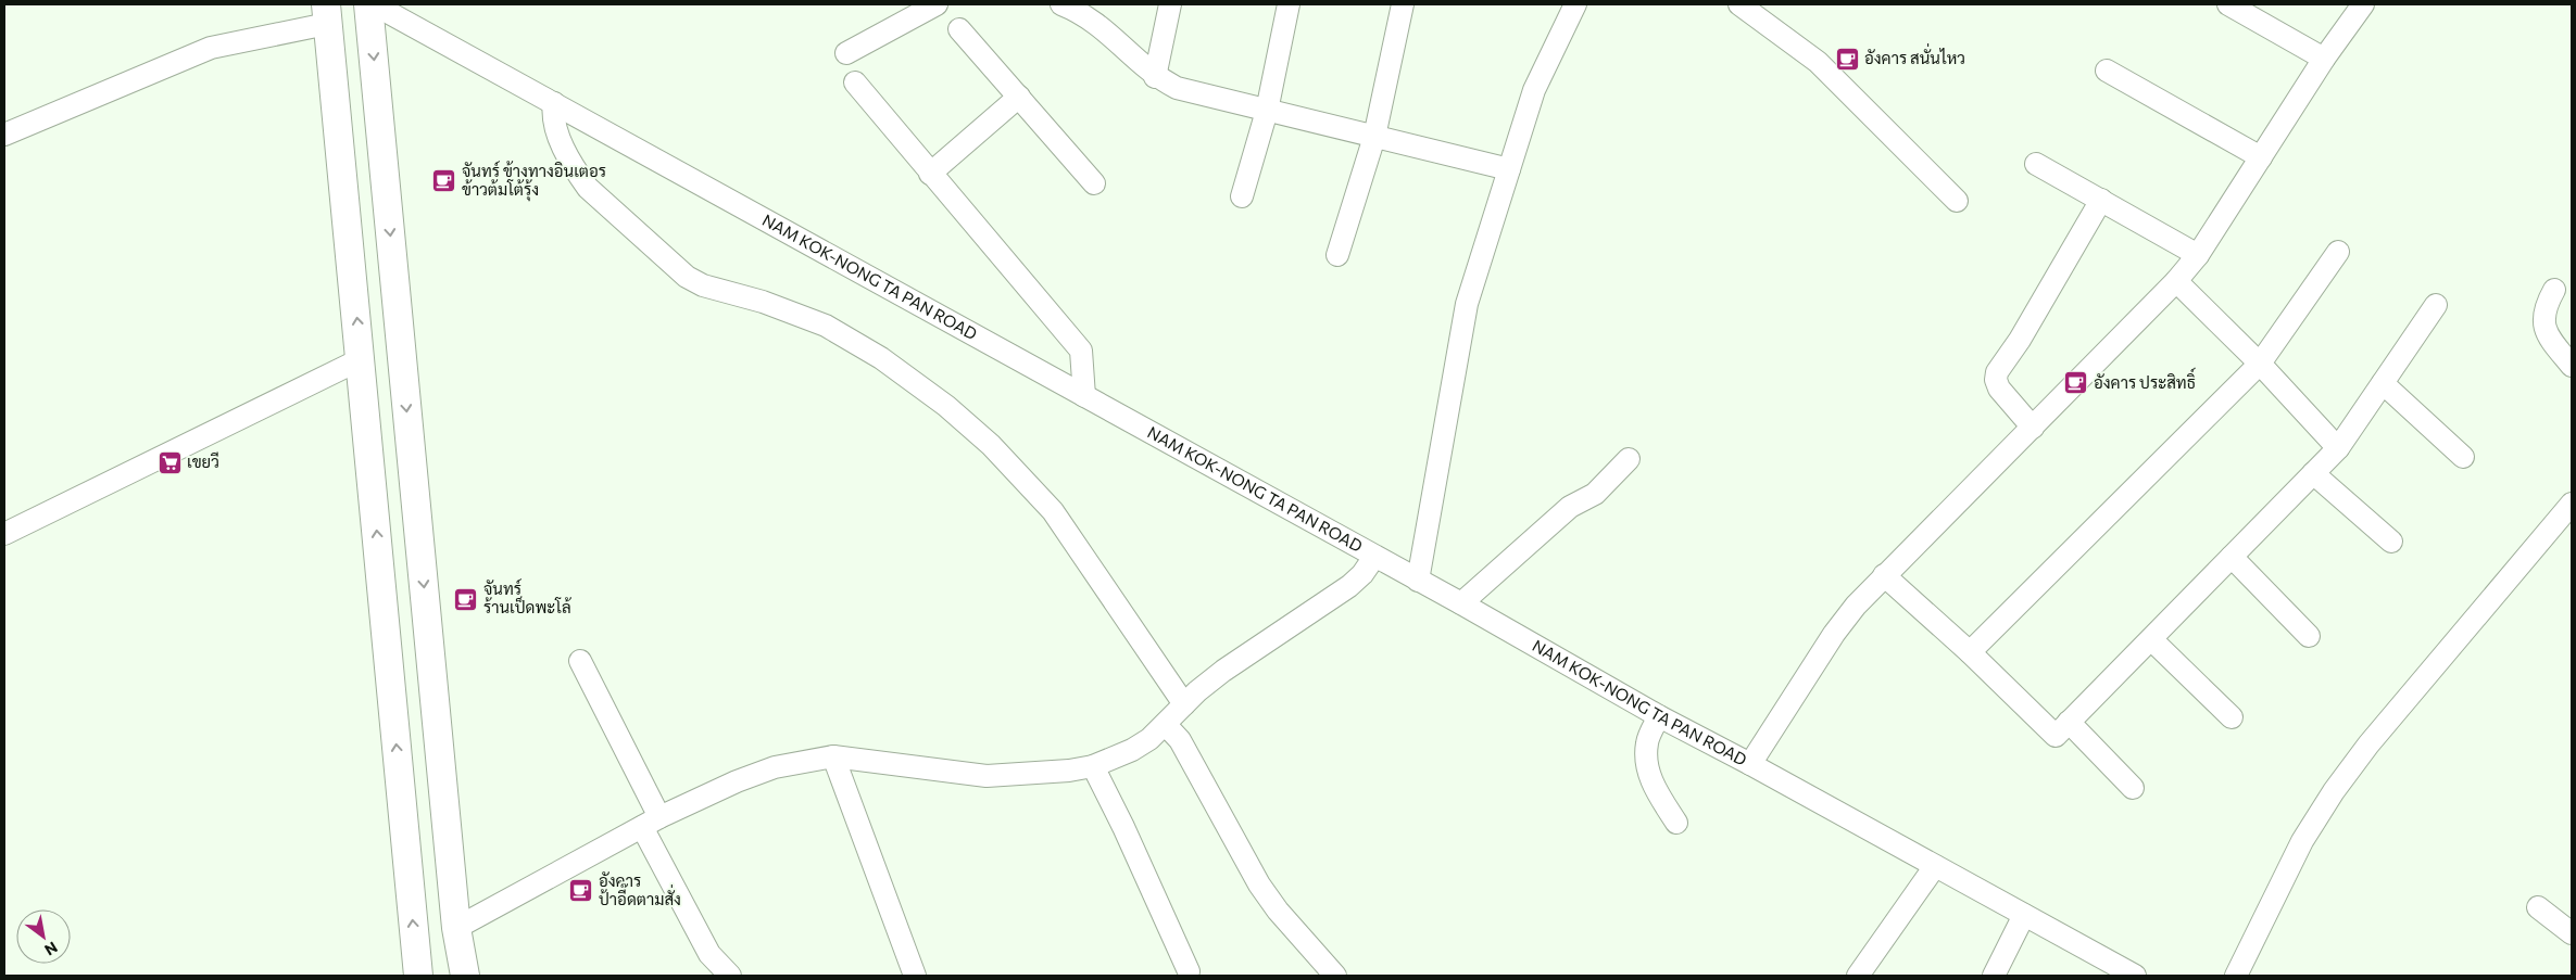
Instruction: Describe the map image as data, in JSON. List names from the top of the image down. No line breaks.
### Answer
{"streets":{"street":["NAM KOK-NONG TA PAN ROAD"]},"places":{"cafe":["อังคาร สนั่นไหว","จันทร์ ข้างทางอินเตอร ข้าวต้มโต้รุ้ง","อังคาร ประสิทธิ์","จันทร์ ร้านเป็ดพะโล้","อังคาร ป้าอี๊ดตามสั่ง"],"supermarket":["เขยวี"]},"north":"bottom right"}
